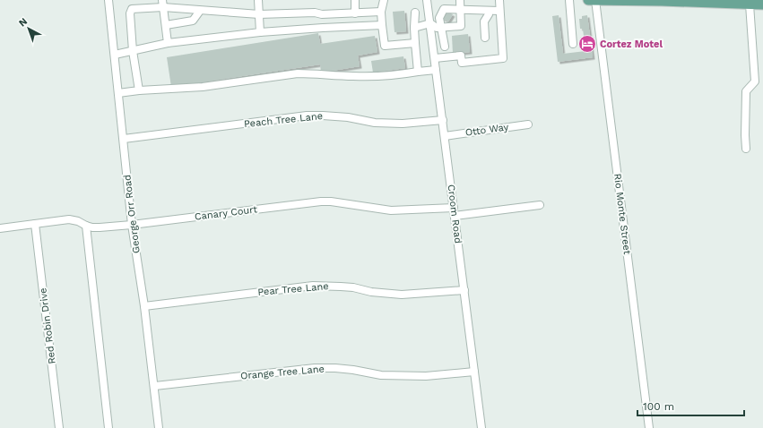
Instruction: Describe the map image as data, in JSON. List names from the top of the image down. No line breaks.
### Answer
{"streets":{"street":["Peach Tree Lane","Otto Way","Canary Court","George Orr Road","Croom Road","Rio Monte Street","Pear Tree Lane","Red Robin Drive","Orange Tree Lane"]},"crossings":[["Peach Tree Lane","George Orr Road"],["Peach Tree Lane","Croom Road"],["Otto Way","Croom Road"],["Canary Court","George Orr Road"],["Canary Court","Croom Road"],["Canary Court","Red Robin Drive"],["George Orr Road","Pear Tree Lane"],["George Orr Road","Orange Tree Lane"],["Croom Road","Pear Tree Lane"],["Croom Road","Orange Tree Lane"]],"places":{"hotel":["Cortez Motel"]},"scale_bar":"100 m","north":"top left"}
